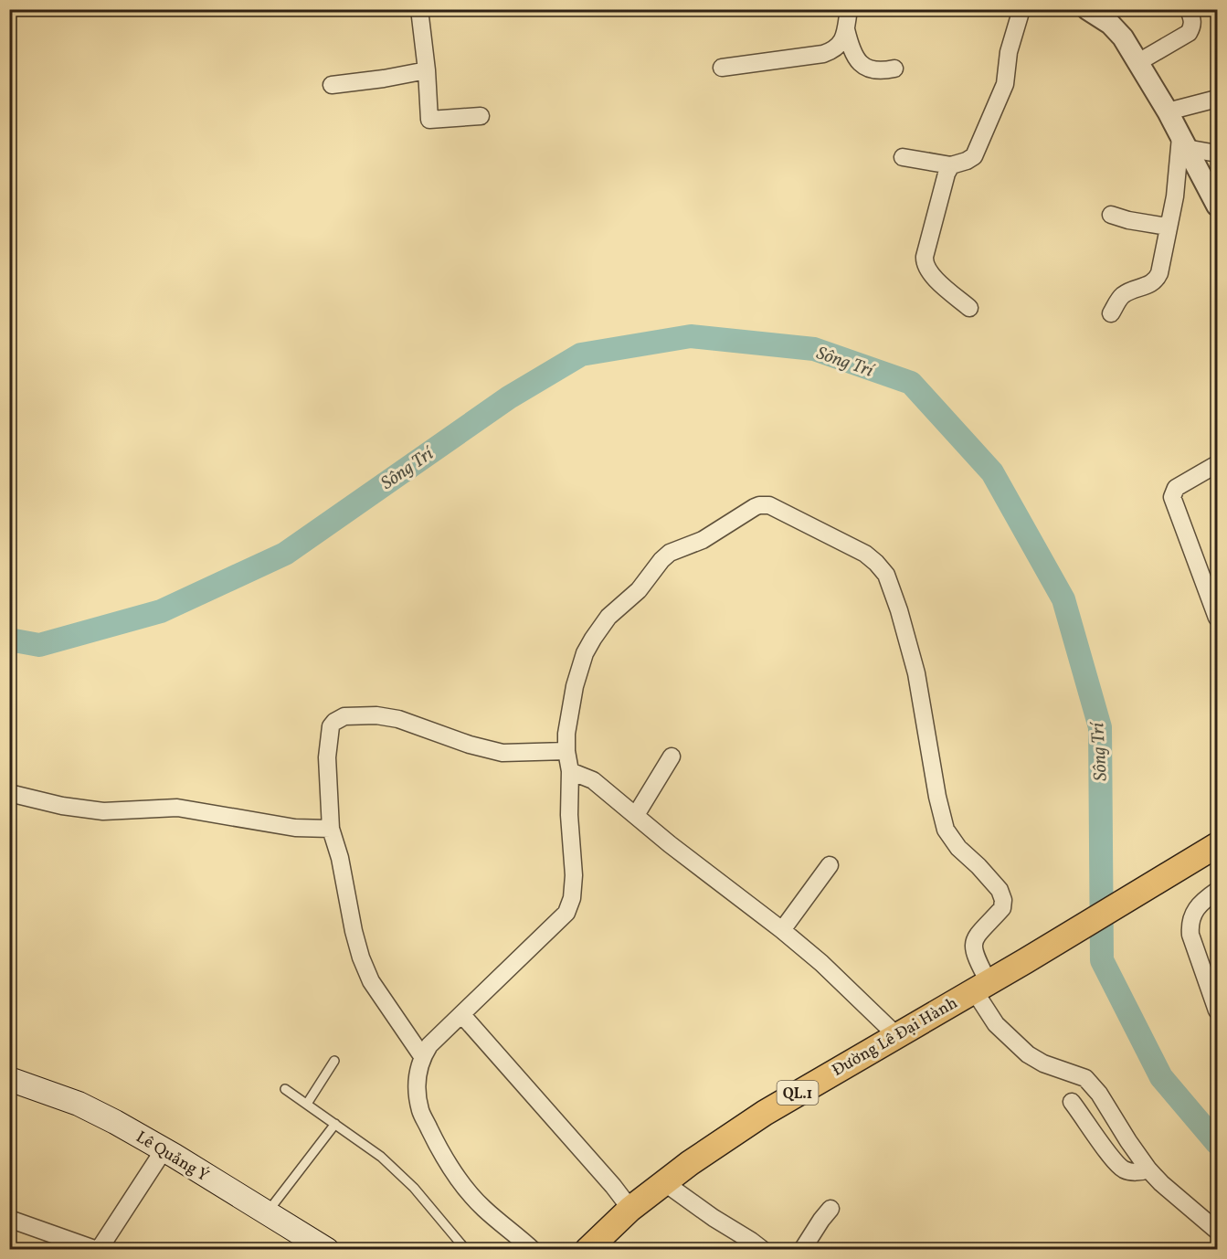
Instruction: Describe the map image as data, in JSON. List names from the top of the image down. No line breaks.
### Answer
{"streets":{"main road":["Đường Lê Đại Hành","QL.1","Lê Quảng Ý"]},"water":["Sông Trí"]}
